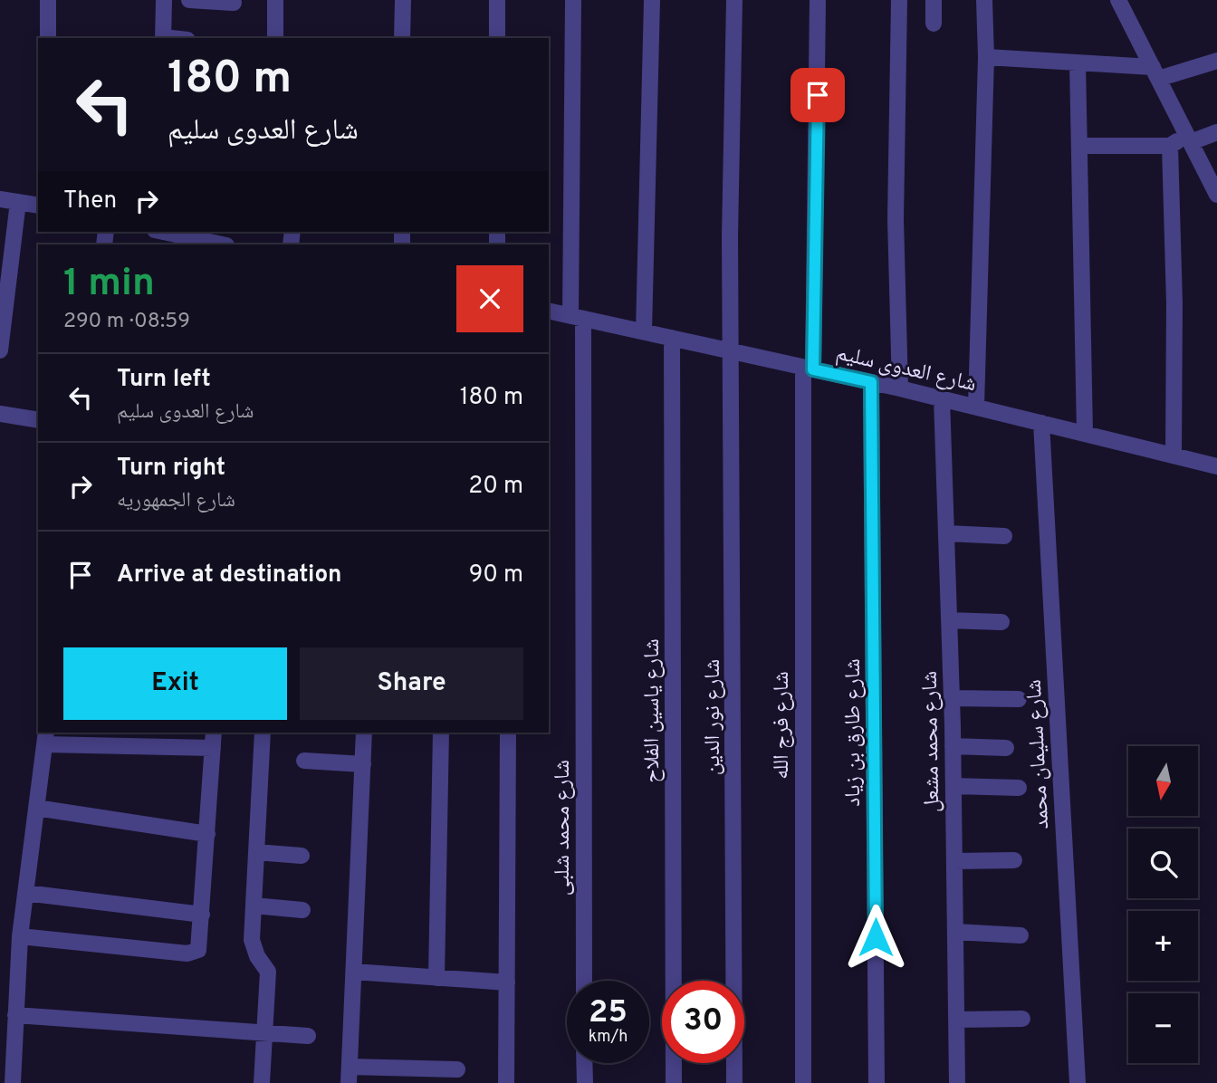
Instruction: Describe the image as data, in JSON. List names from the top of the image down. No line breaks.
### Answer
{"streets":{"street":["شارع العدوى سليم","شارع ياسين الفلاح","شارع نور الدين","شارع فرج الله","شارع طارق بن زياد","شارع محمد مشعل","شارع سليمان محمد","شارع محمد شلبى"]},"crossings":[["شارع العدوى سليم","شارع ياسين الفلاح"],["شارع العدوى سليم","شارع نور الدين"],["شارع العدوى سليم","شارع فرج الله"],["شارع العدوى سليم","شارع طارق بن زياد"],["شارع العدوى سليم","شارع محمد مشعل"],["شارع العدوى سليم","شارع سليمان محمد"],["شارع العدوى سليم","شارع محمد شلبى"]],"north":"bottom","page":{"turn":["180 m","شارع العدوى سليم"],"then":"Then","heading":["1 min","290 m · 08:59"],"list":[{"name":"Turn left","note":"شارع العدوى سليم","value":"180 m"},{"name":"Turn right","note":"شارع الجمهوريه","value":"20 m"},{"name":"Arrive at destination","value":"90 m"}],"buttons":["Exit","Share"],"map_buttons":["+","−"],"speed":"25 km/h","limit":"30"}}
